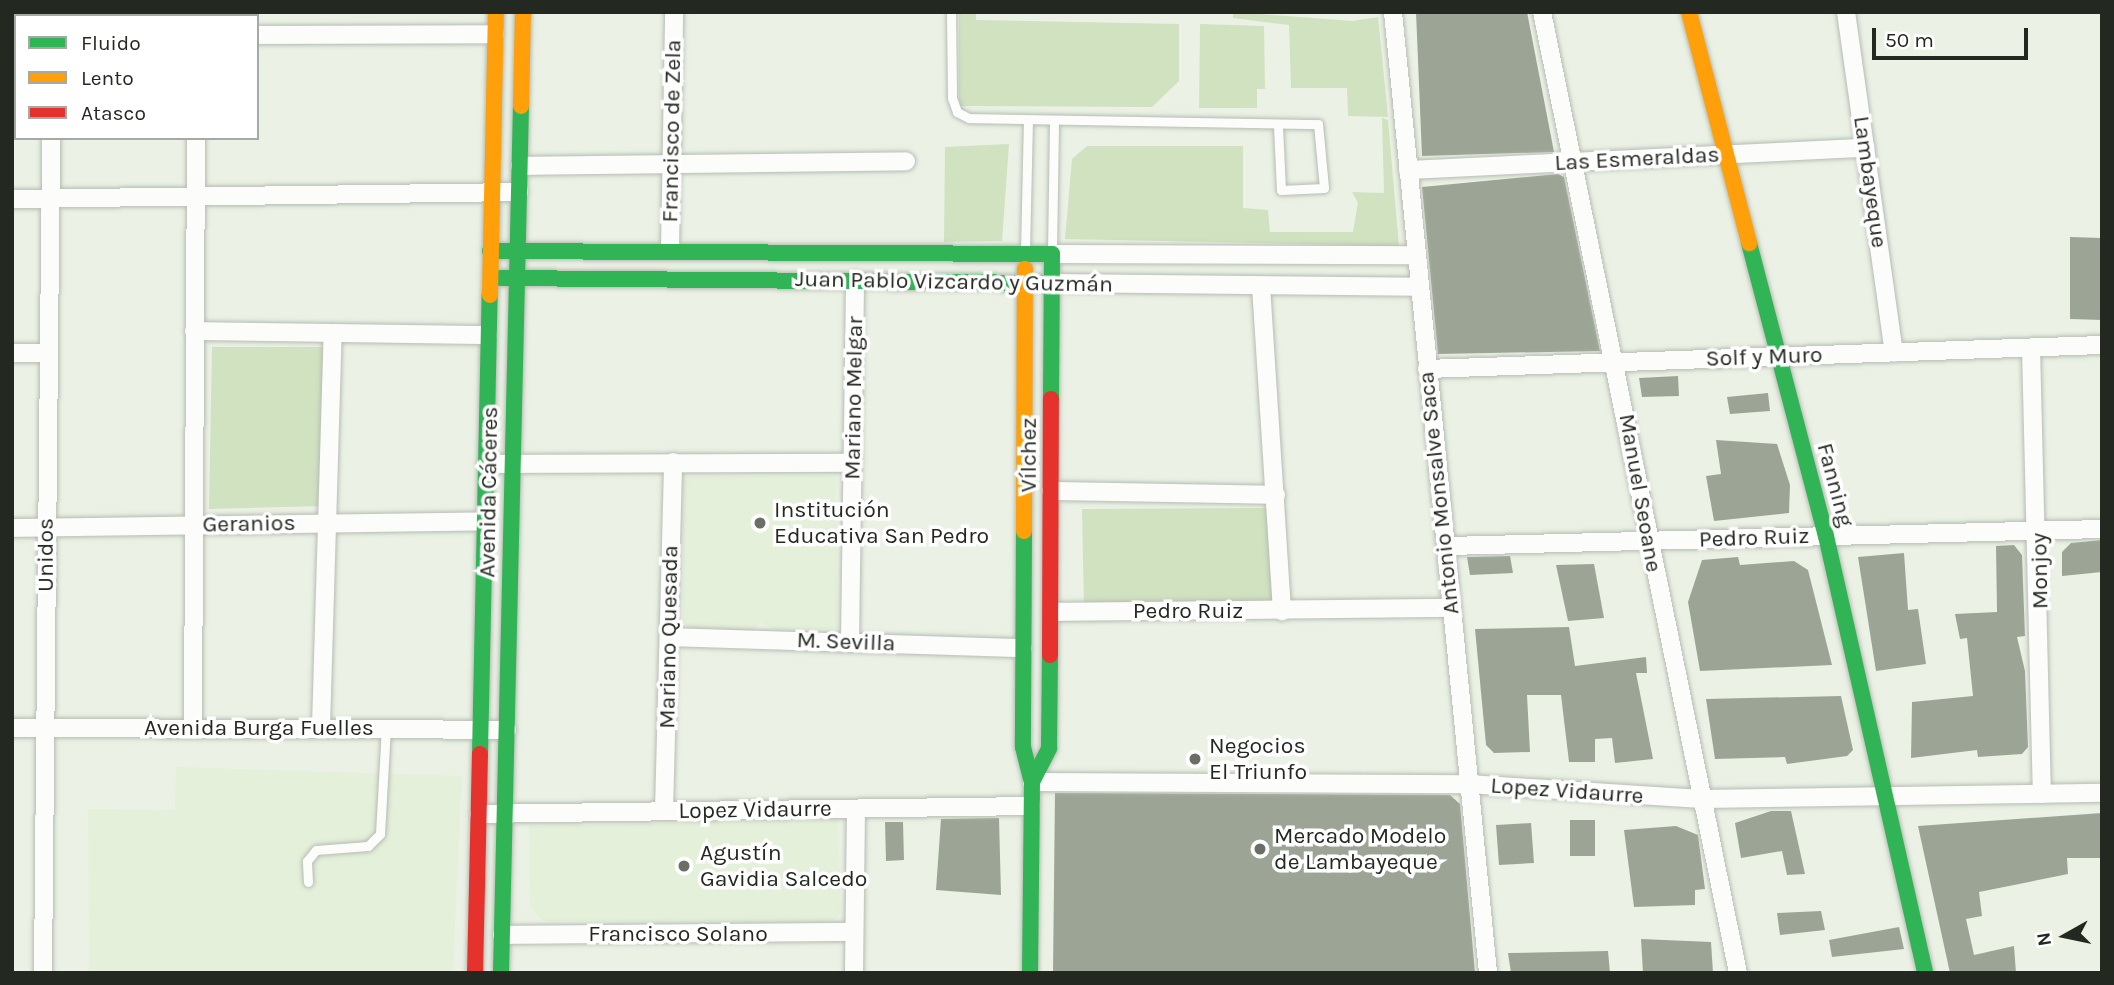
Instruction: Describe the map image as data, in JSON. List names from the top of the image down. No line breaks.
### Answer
{"streets":{"street":["Francisco de Zela","Las Esmeraldas","Lambayeque","Juan Pablo Vizcardo y Guzmán","Solf y Muro","Mariano Melgar","Vílchez","Fanning","Avenida Cáceres","Antonio Monsalve Saca","Manuel Seoane","Geranios","Pedro Ruiz","Unidos","Monjoy","Mariano Quesada","M. Sevilla","Avenida Burga Fuelles","Lopez Vidaurre","Francisco Solano"]},"crossings":[["Francisco de Zela","Juan Pablo Vizcardo y Guzmán"],["Las Esmeraldas","Lambayeque"],["Las Esmeraldas","Fanning"],["Las Esmeraldas","Antonio Monsalve Saca"],["Las Esmeraldas","Manuel Seoane"],["Lambayeque","Solf y Muro"],["Juan Pablo Vizcardo y Guzmán","Mariano Melgar"],["Juan Pablo Vizcardo y Guzmán","Vílchez"],["Juan Pablo Vizcardo y Guzmán","Avenida Cáceres"],["Juan Pablo Vizcardo y Guzmán","Antonio Monsalve Saca"],["Solf y Muro","Fanning"],["Solf y Muro","Antonio Monsalve Saca"],["Solf y Muro","Manuel Seoane"],["Solf y Muro","Monjoy"],["Mariano Melgar","M. Sevilla"],["Vílchez","Pedro Ruiz"],["Vílchez","M. Sevilla"],["Vílchez","Lopez Vidaurre"],["Fanning","Pedro Ruiz"],["Fanning","Lopez Vidaurre"],["Avenida Cáceres","Geranios"],["Avenida Cáceres","Avenida Burga Fuelles"],["Avenida Cáceres","Lopez Vidaurre"],["Avenida Cáceres","Francisco Solano"],["Antonio Monsalve Saca","Pedro Ruiz"],["Antonio Monsalve Saca","Lopez Vidaurre"],["Manuel Seoane","Pedro Ruiz"],["Manuel Seoane","Lopez Vidaurre"],["Geranios","Unidos"],["Pedro Ruiz","Monjoy"],["Unidos","Avenida Burga Fuelles"],["Monjoy","Lopez Vidaurre"],["Mariano Quesada","M. Sevilla"],["Mariano Quesada","Lopez Vidaurre"]],"places":["Institución Educativa San Pedro","Negocios El Triunfo","Mercado Modelo de Lambayeque","Agustín Gavidia Salcedo"],"legend":["Fluido","Lento","Atasco"],"scale_bar":"50 m","north":"left"}
